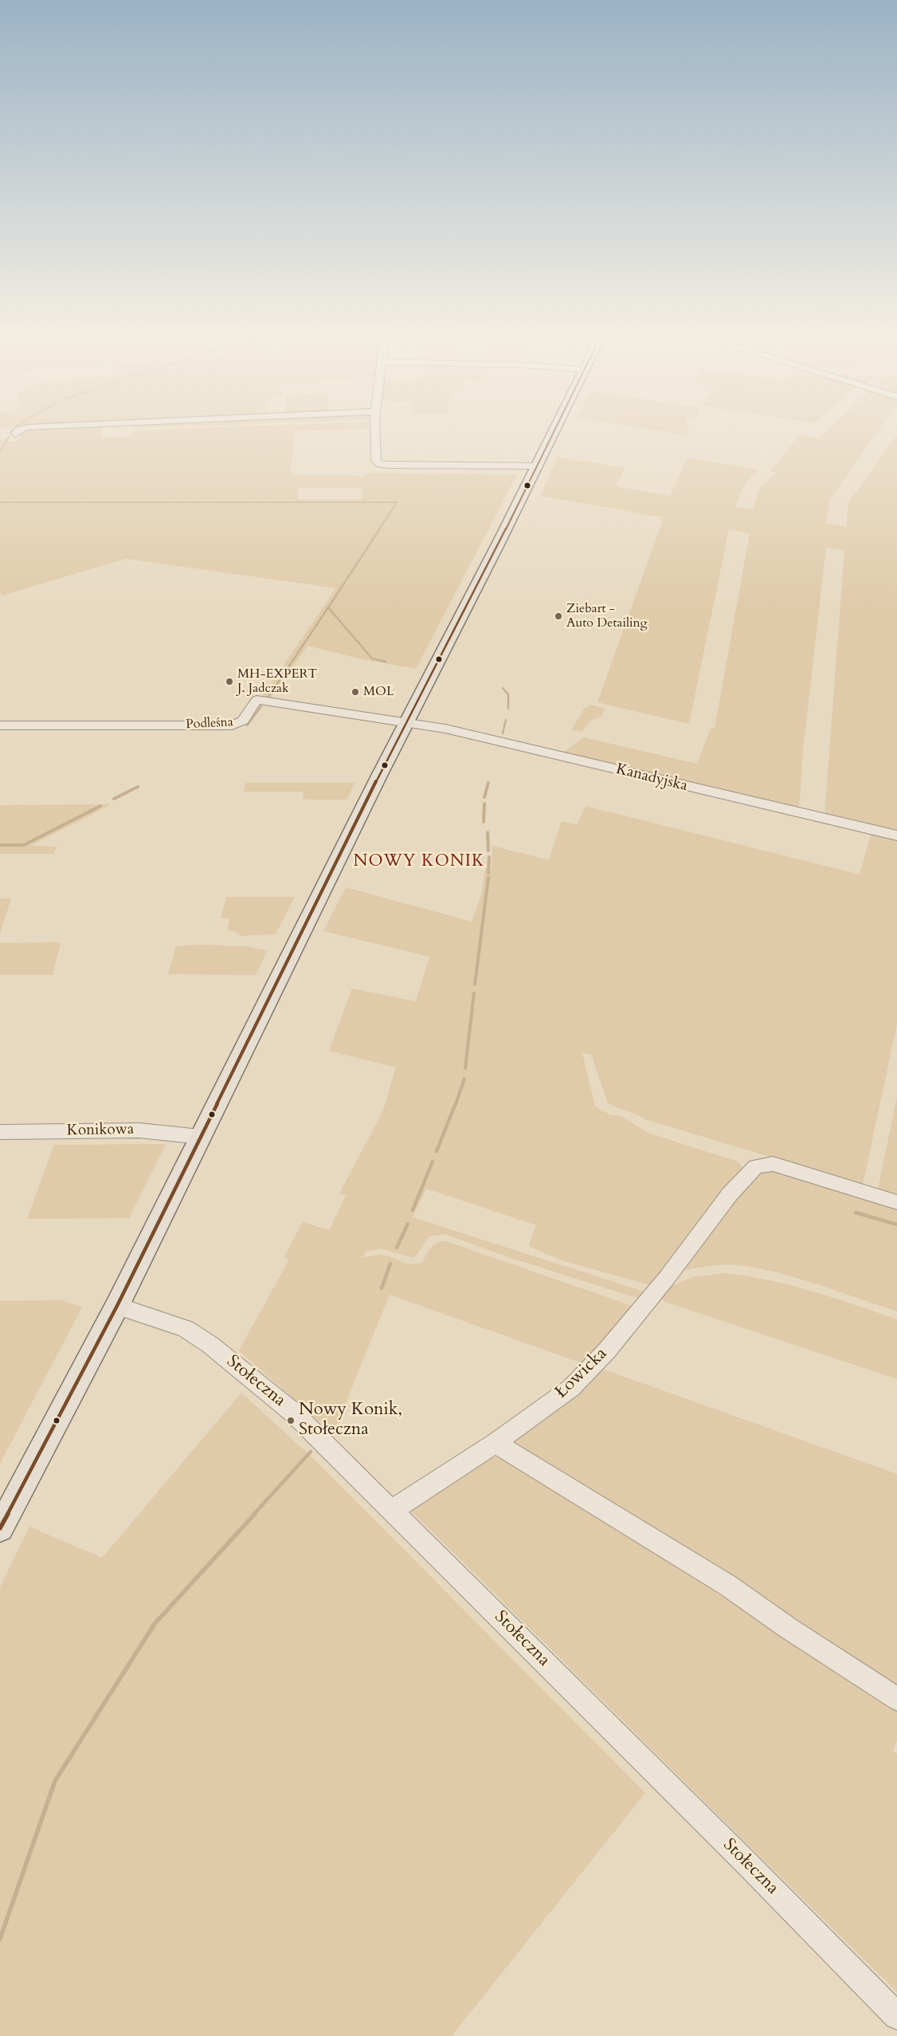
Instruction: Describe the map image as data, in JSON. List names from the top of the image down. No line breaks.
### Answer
{"streets":{"street":["Podleśna","Kanadyjska","Konikowa","Łowicka","Stołeczna"]},"crossings":[["Podleśna","Kanadyjska"],["Łowicka","Stołeczna"]],"districts":["NOWY KONIK"],"places":["Ziebart - Auto Detailing","MH-EXPERT J. Jadczak","MOL","Nowy Konik, Stołeczna"]}
